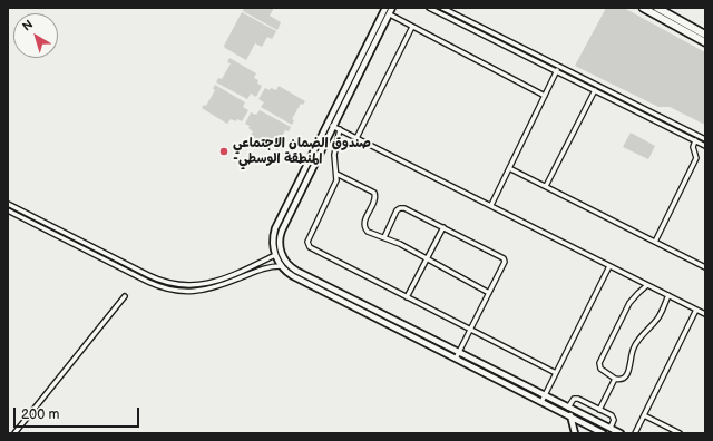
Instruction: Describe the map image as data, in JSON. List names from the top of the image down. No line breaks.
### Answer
{"places":["صندوق الضمان الاجتماعي -المنطقة الوسطي"],"scale_bar":"200 m","north":"top left"}
